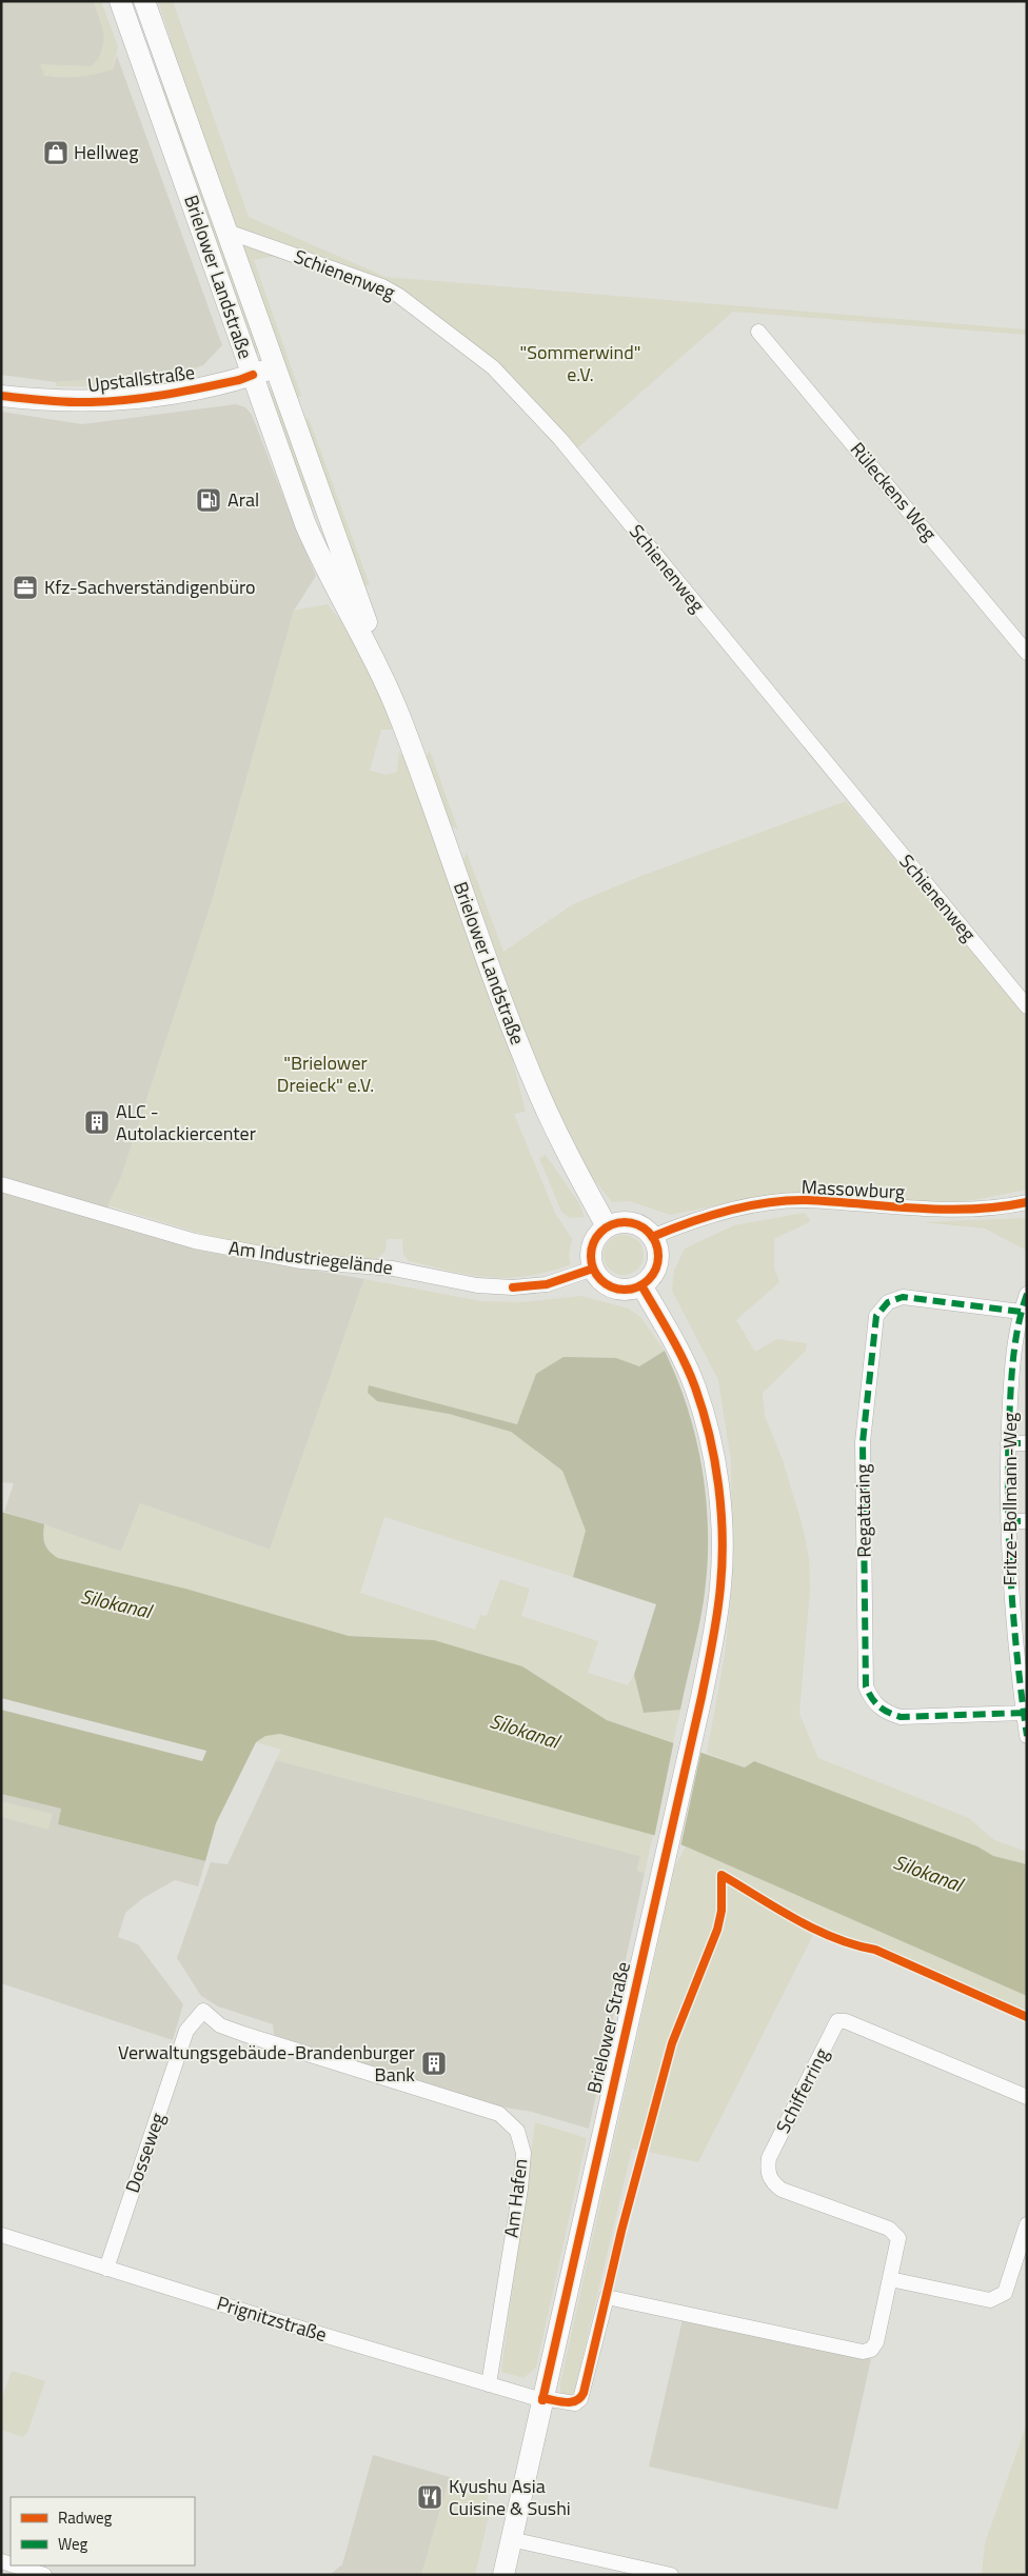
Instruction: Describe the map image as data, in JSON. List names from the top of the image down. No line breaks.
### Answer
{"streets":{"main road":["Brielower Landstraße","Upstallstraße","Brielower Straße"],"street":["Schienenweg","Rüleckens Weg","Massowburg","Am Industriegelände","Fritze-Bollmann-Weg","Regattaring","Schifferring","Dosseweg","Am Hafen","Prignitzstraße"]},"crossings":[["Schienenweg","Brielower Landstraße"],["Brielower Landstraße","Upstallstraße"],["Brielower Landstraße","Massowburg"],["Brielower Landstraße","Am Industriegelände"],["Brielower Landstraße","Brielower Straße"],["Massowburg","Am Industriegelände"],["Massowburg","Brielower Straße"],["Am Industriegelände","Brielower Straße"],["Fritze-Bollmann-Weg","Regattaring"],["Brielower Straße","Schifferring"],["Brielower Straße","Prignitzstraße"],["Schifferring","Prignitzstraße"],["Dosseweg","Am Hafen"],["Dosseweg","Prignitzstraße"],["Am Hafen","Prignitzstraße"]],"water":["Silokanal"],"parks":["\"Sommerwind\" e.V.","\"Brielower Dreieck\" e.V."],"places":{"shop":["Hellweg"],"fuel station":["Aral"],"office":["Kfz-Sachverständigenbüro"],"building":["ALC - Autolackiercenter","Verwaltungsgebäude-Brandenburger Bank"],"restaurant":["Kyushu Asia Cuisine & Sushi"]},"legend":["Radweg","Weg"]}
